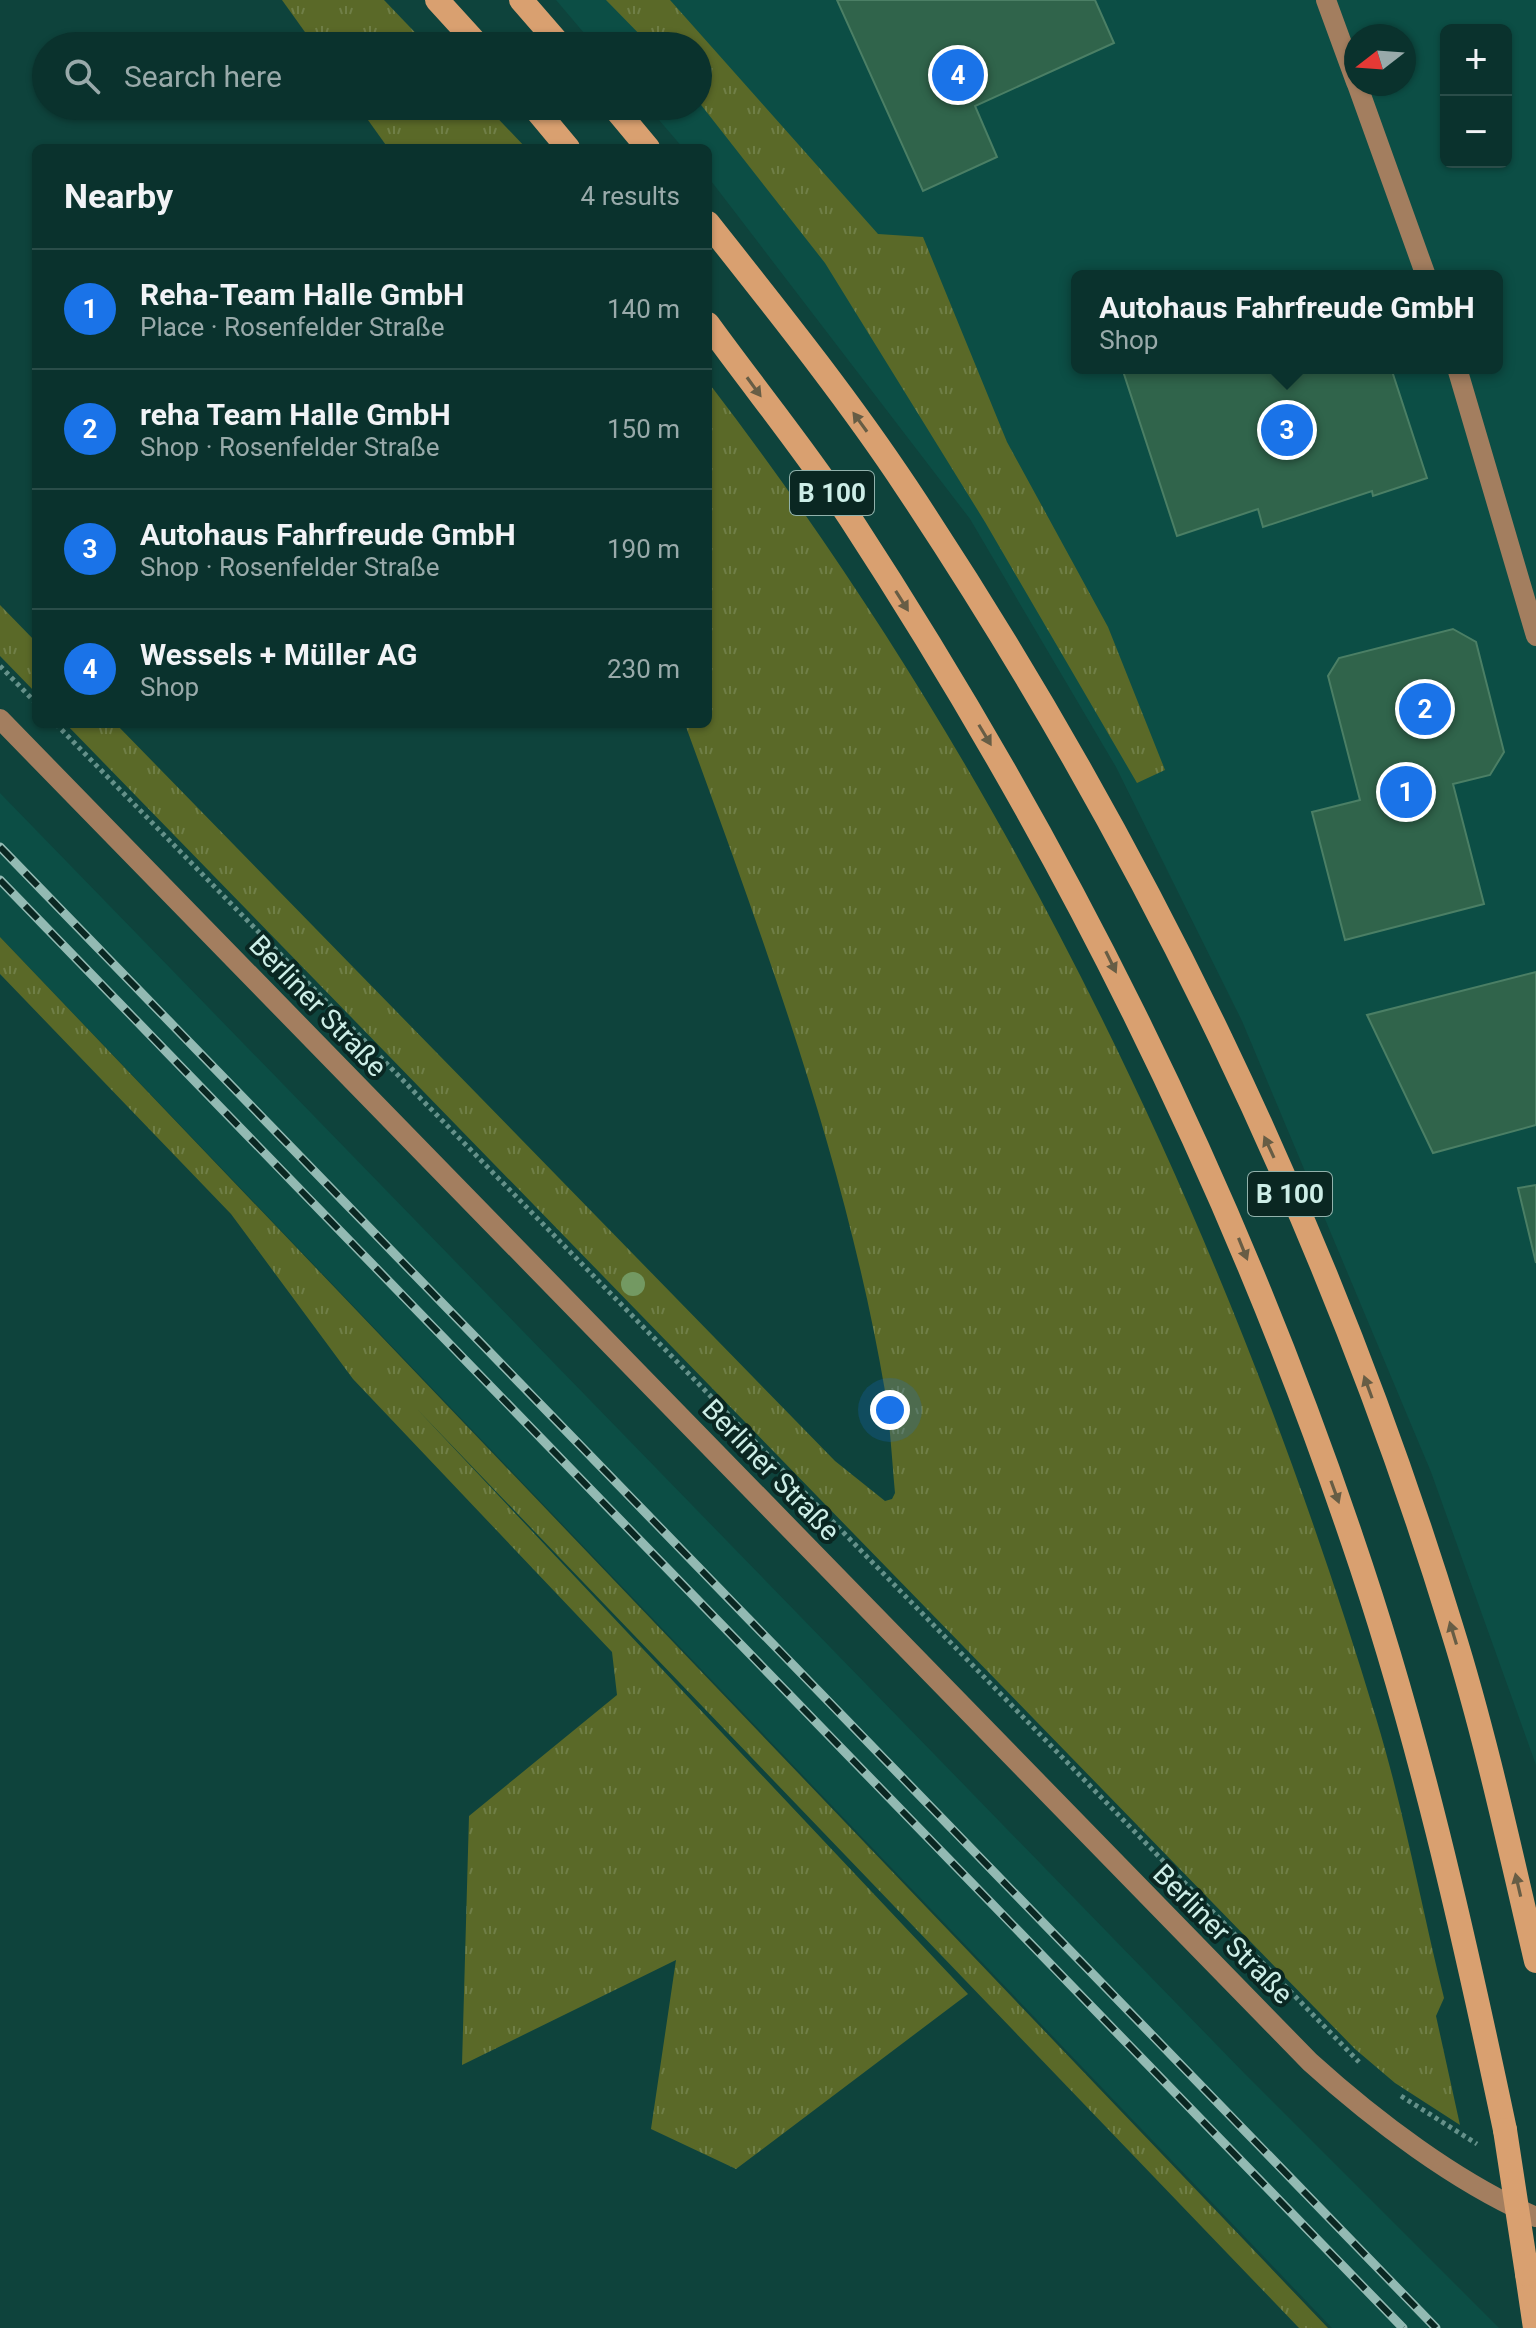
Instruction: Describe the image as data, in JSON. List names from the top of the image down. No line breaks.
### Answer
{"streets":{"highway":["B 100"],"street":["Berliner Straße"]},"north":"left","page":{"map_buttons":["+","−"],"search":"Search here","pins":["4","3","2","1"],"heading":["Nearby","4 results"],"list":[{"mark":"1","name":"Reha-Team Halle GmbH","note":"Place · Rosenfelder Straße","value":"140 m"},{"mark":"2","name":"reha Team Halle GmbH","note":"Shop · Rosenfelder Straße","value":"150 m"},{"mark":"3","name":"Autohaus Fahrfreude GmbH","note":"Shop · Rosenfelder Straße","value":"190 m"},{"mark":"4","name":"Wessels + Müller AG","note":"Shop","value":"230 m"}],"popup":["Autohaus Fahrfreude GmbH","Shop"]}}
